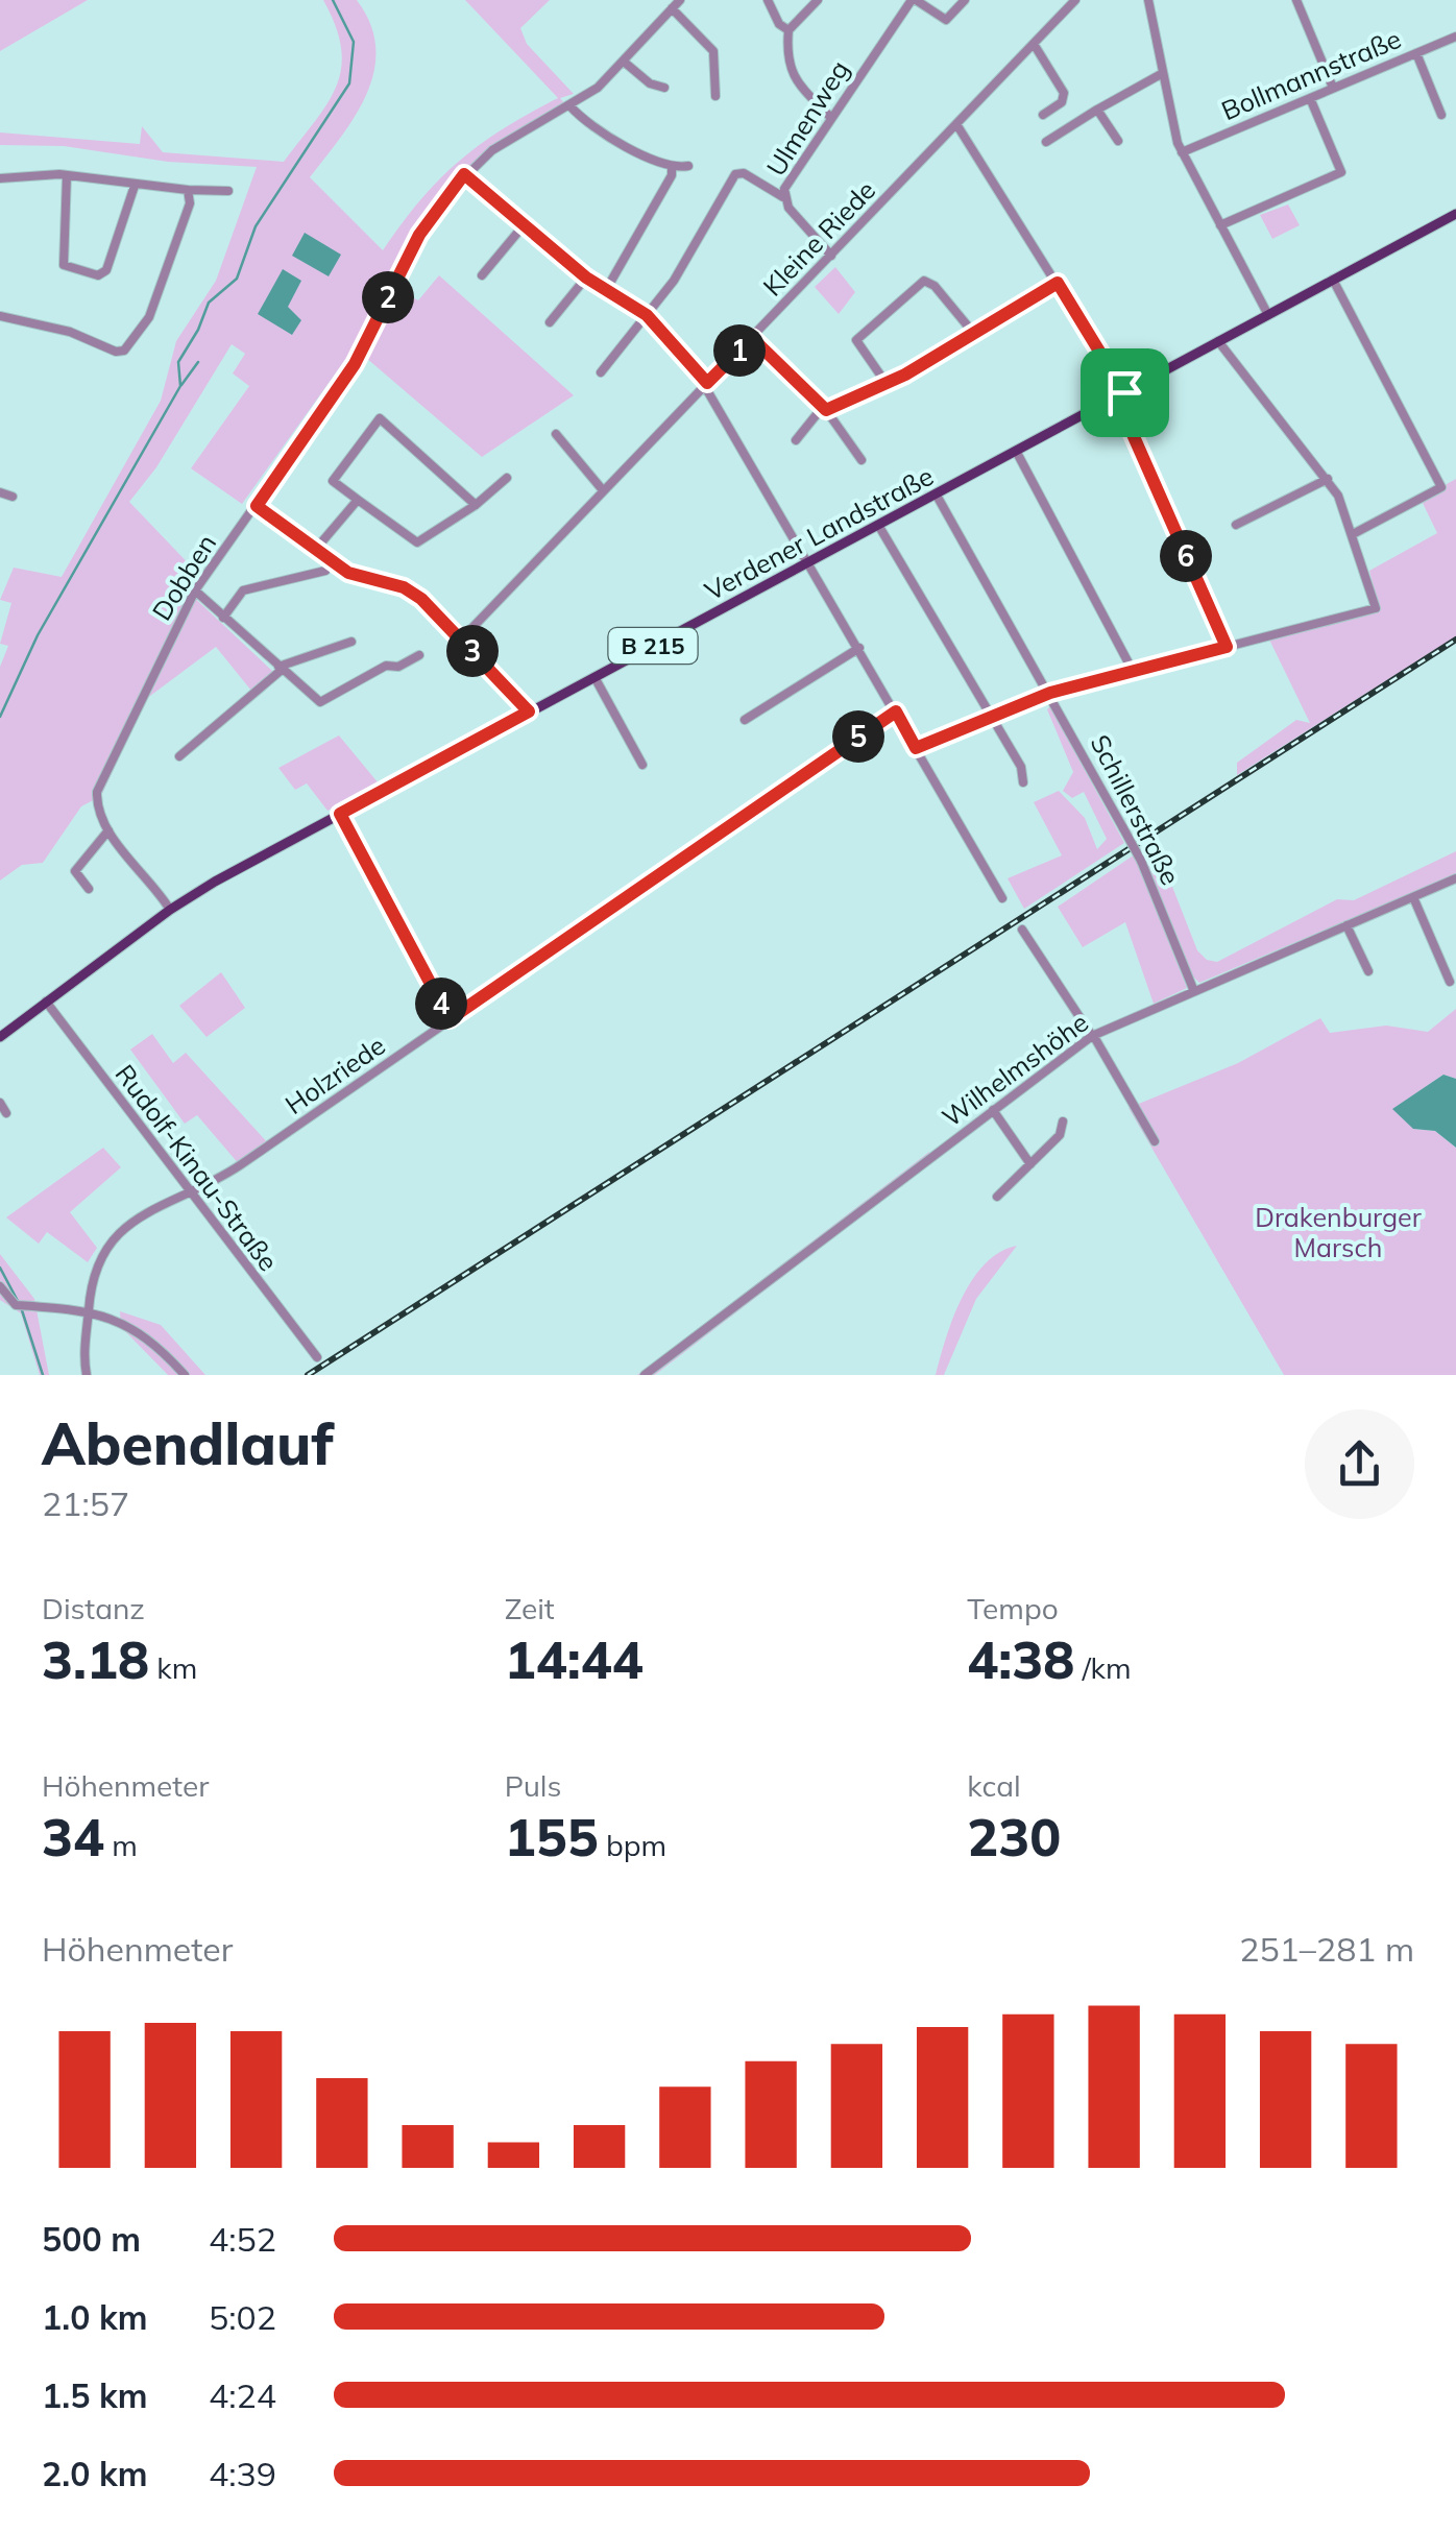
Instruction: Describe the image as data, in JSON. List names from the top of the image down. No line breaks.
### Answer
{"streets":{"main road":["Verdener Landstraße","B 215"],"street":["Bollmannstraße","Ulmenweg","Kleine Riede","Dobben","Schillerstraße","Wilhelmshöhe","Holzriede","Rudolf-Kinau-Straße"]},"crossings":[["Ulmenweg","Kleine Riede"],["Verdener Landstraße","Dobben"],["Verdener Landstraße","Schillerstraße"],["Verdener Landstraße","Rudolf-Kinau-Straße"],["Schillerstraße","Wilhelmshöhe"],["Holzriede","Rudolf-Kinau-Straße"]],"parks":["Drakenburger Marsch"],"page":{"pins":["2","1","6","3","5","4"],"heading":["Abendlauf","21:57"],"stats":[["Distanz","3.18 km"],["Zeit","14:44"],["Tempo","4:38 /km"],["Höhenmeter","34 m"],["Puls","155 bpm"],["kcal","230"]],"chart":["Höhenmeter","251–281 m"],"list":[{"name":"500 m","note":"4:52"},{"name":"1.0 km","note":"5:02"},{"name":"1.5 km","note":"4:24"},{"name":"2.0 km","note":"4:39"}]}}
